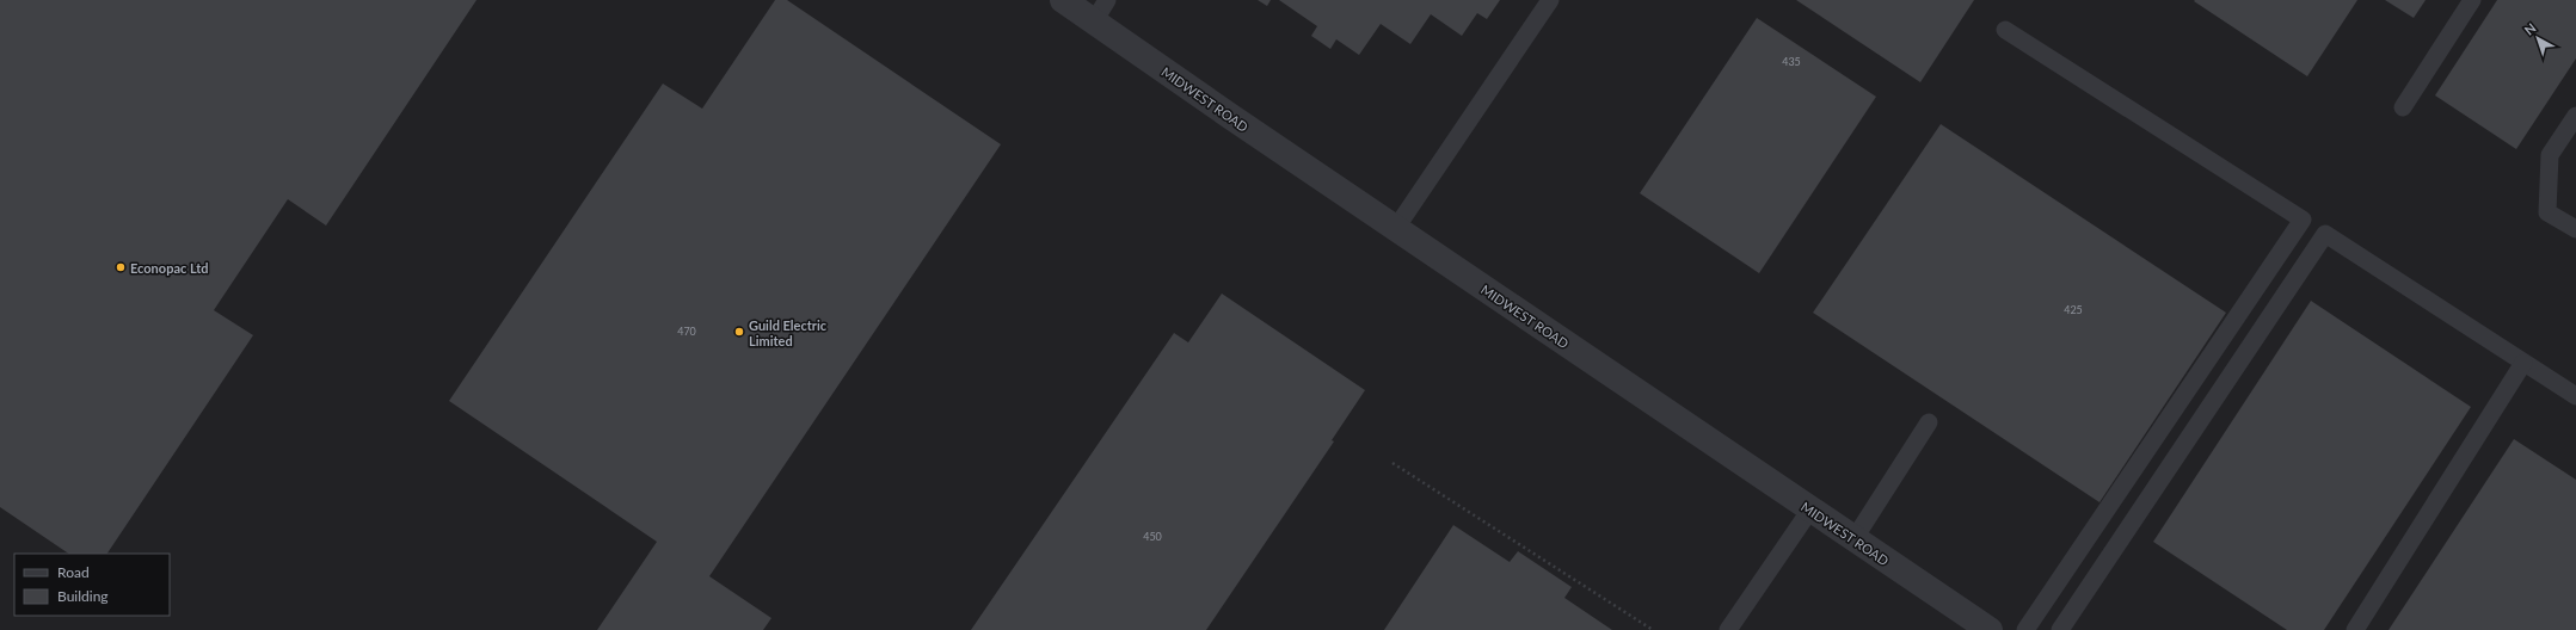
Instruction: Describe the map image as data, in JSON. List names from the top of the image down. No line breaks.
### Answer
{"streets":{"street":["MIDWEST ROAD"]},"places":["Econopac Ltd","Guild Electric Limited"],"house_numbers":["435","425","470","450"],"legend":["Road","Building"],"north":"top left"}
